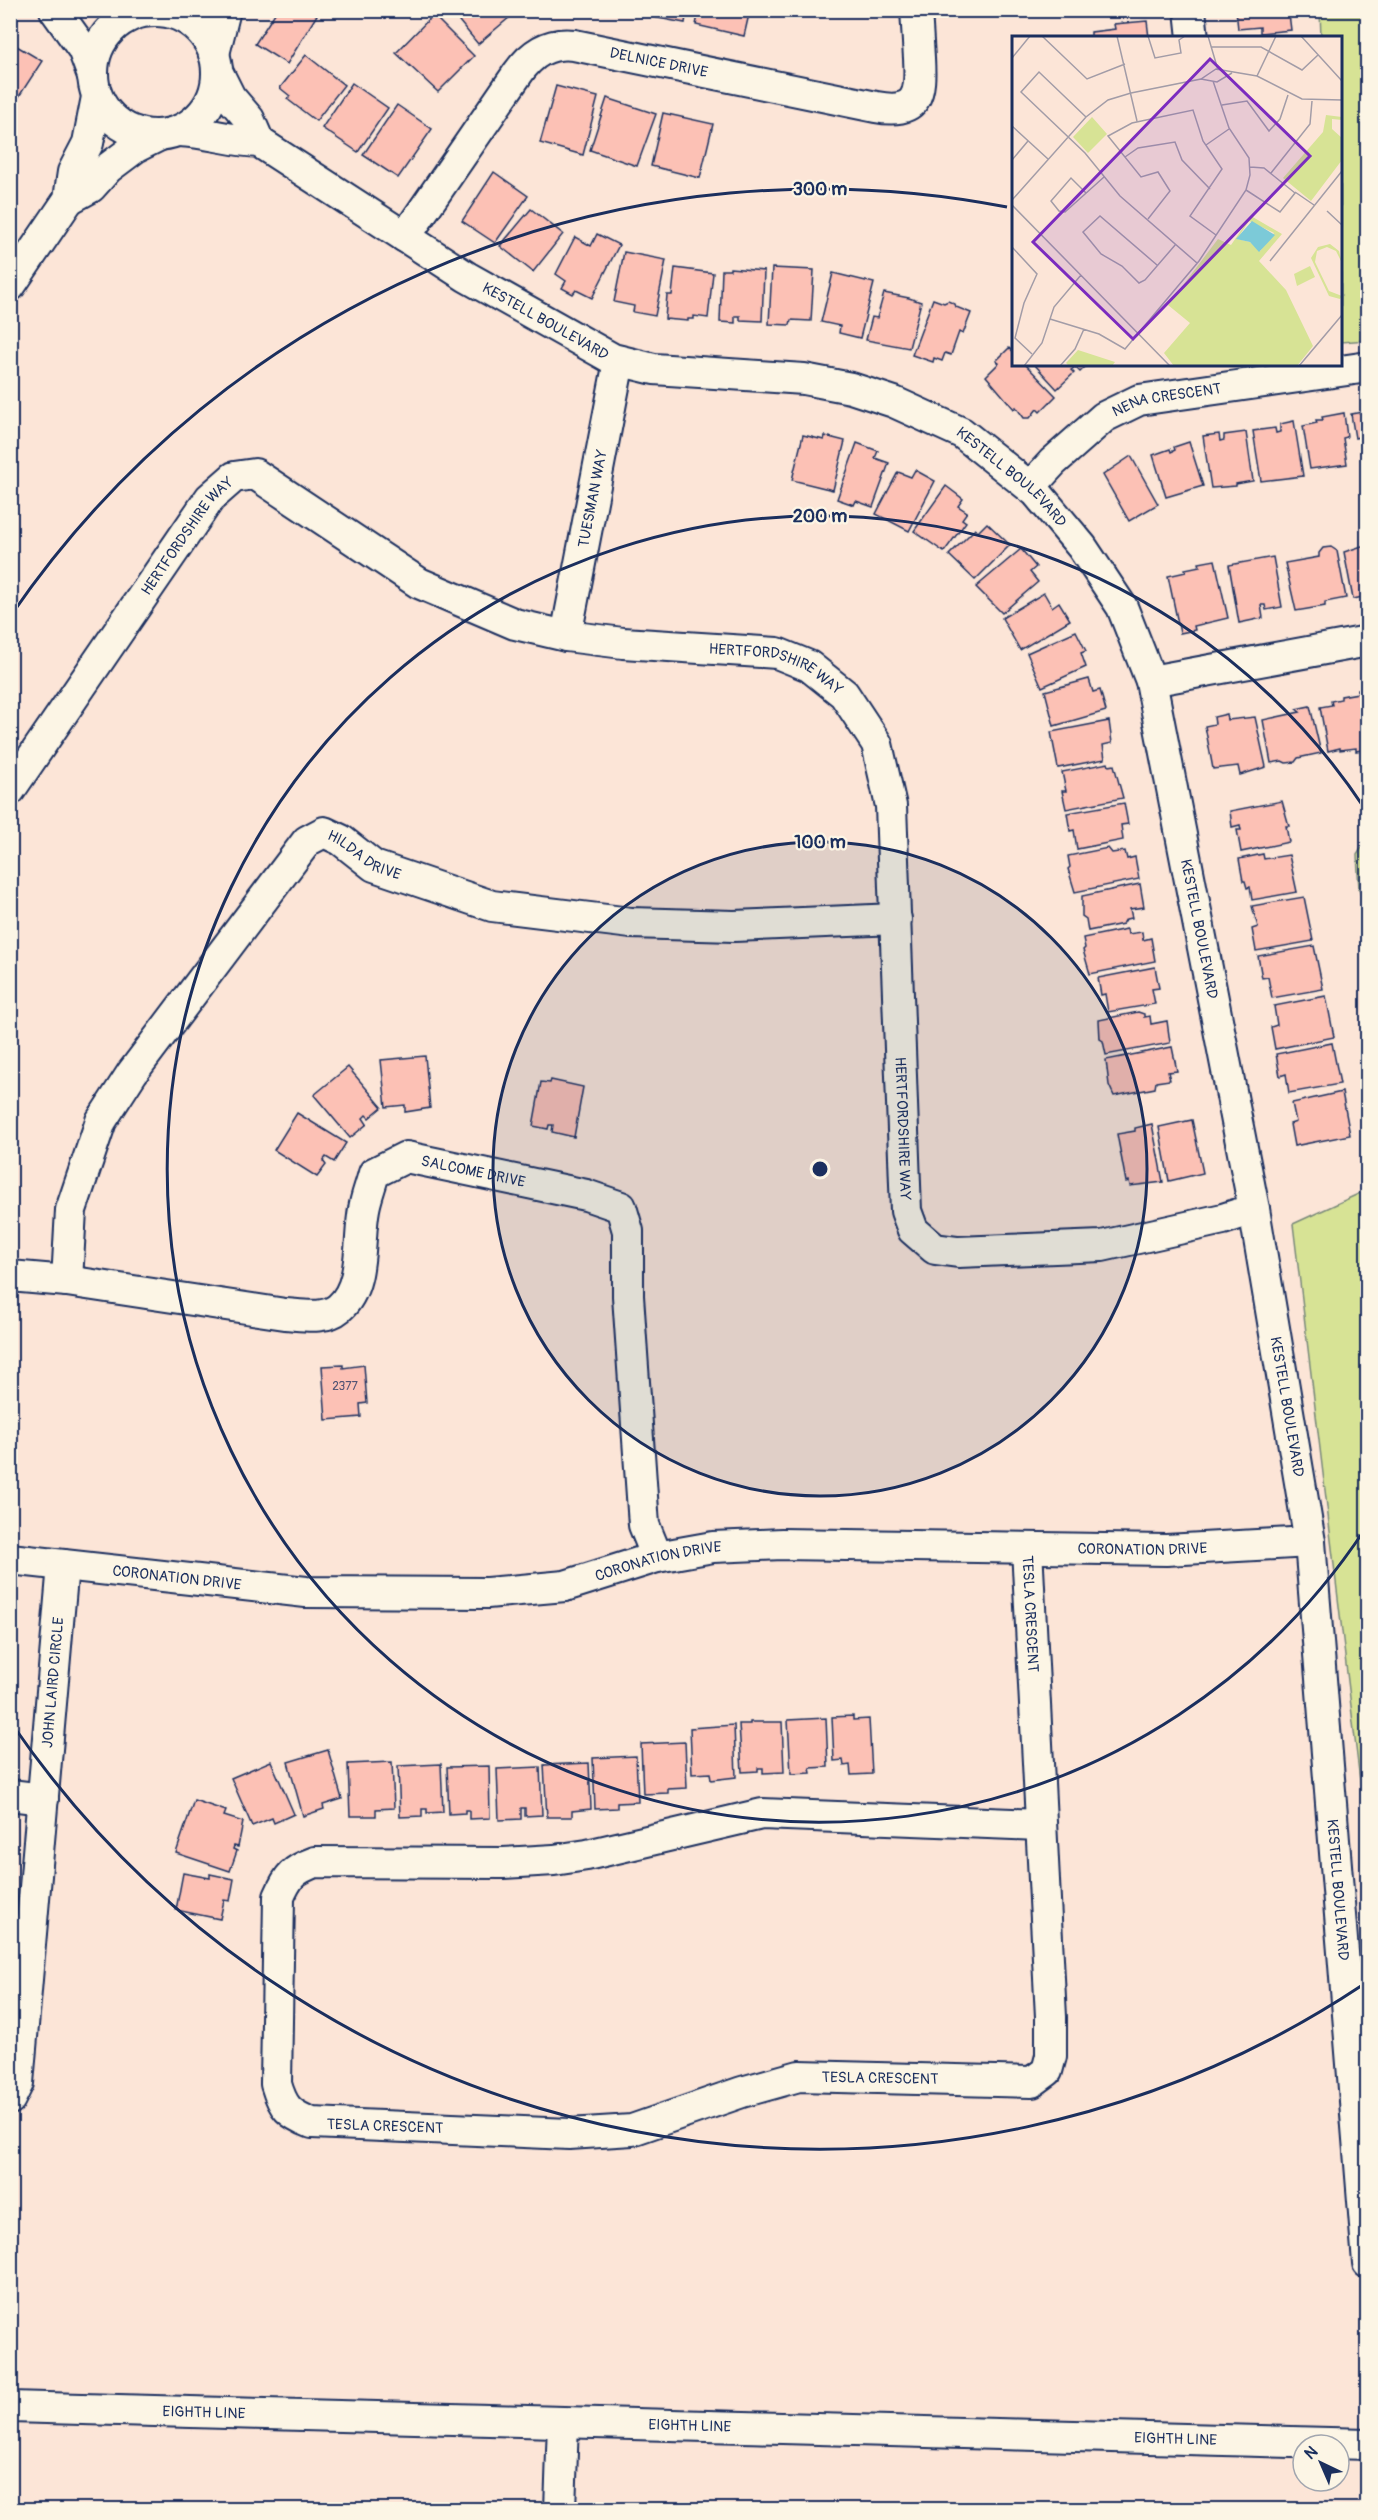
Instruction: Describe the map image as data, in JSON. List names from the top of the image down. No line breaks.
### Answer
{"streets":{"street":["DELNICE DRIVE","KESTELL BOULEVARD","NENA CRESCENT","TUESMAN WAY","HERTFORDSHIRE WAY","HILDA DRIVE","SALCOME DRIVE","CORONATION DRIVE","TESLA CRESCENT","JOHN LAIRD CIRCLE","EIGHTH LINE"]},"crossings":[["DELNICE DRIVE","KESTELL BOULEVARD"],["KESTELL BOULEVARD","NENA CRESCENT"],["KESTELL BOULEVARD","TUESMAN WAY"],["KESTELL BOULEVARD","HERTFORDSHIRE WAY"],["KESTELL BOULEVARD","CORONATION DRIVE"],["TUESMAN WAY","HERTFORDSHIRE WAY"],["HERTFORDSHIRE WAY","HILDA DRIVE"],["HILDA DRIVE","SALCOME DRIVE"],["SALCOME DRIVE","CORONATION DRIVE"],["CORONATION DRIVE","TESLA CRESCENT"],["CORONATION DRIVE","JOHN LAIRD CIRCLE"]],"house_numbers":["2377"],"north":"top left","rings":["300 m","200 m","100 m"]}
